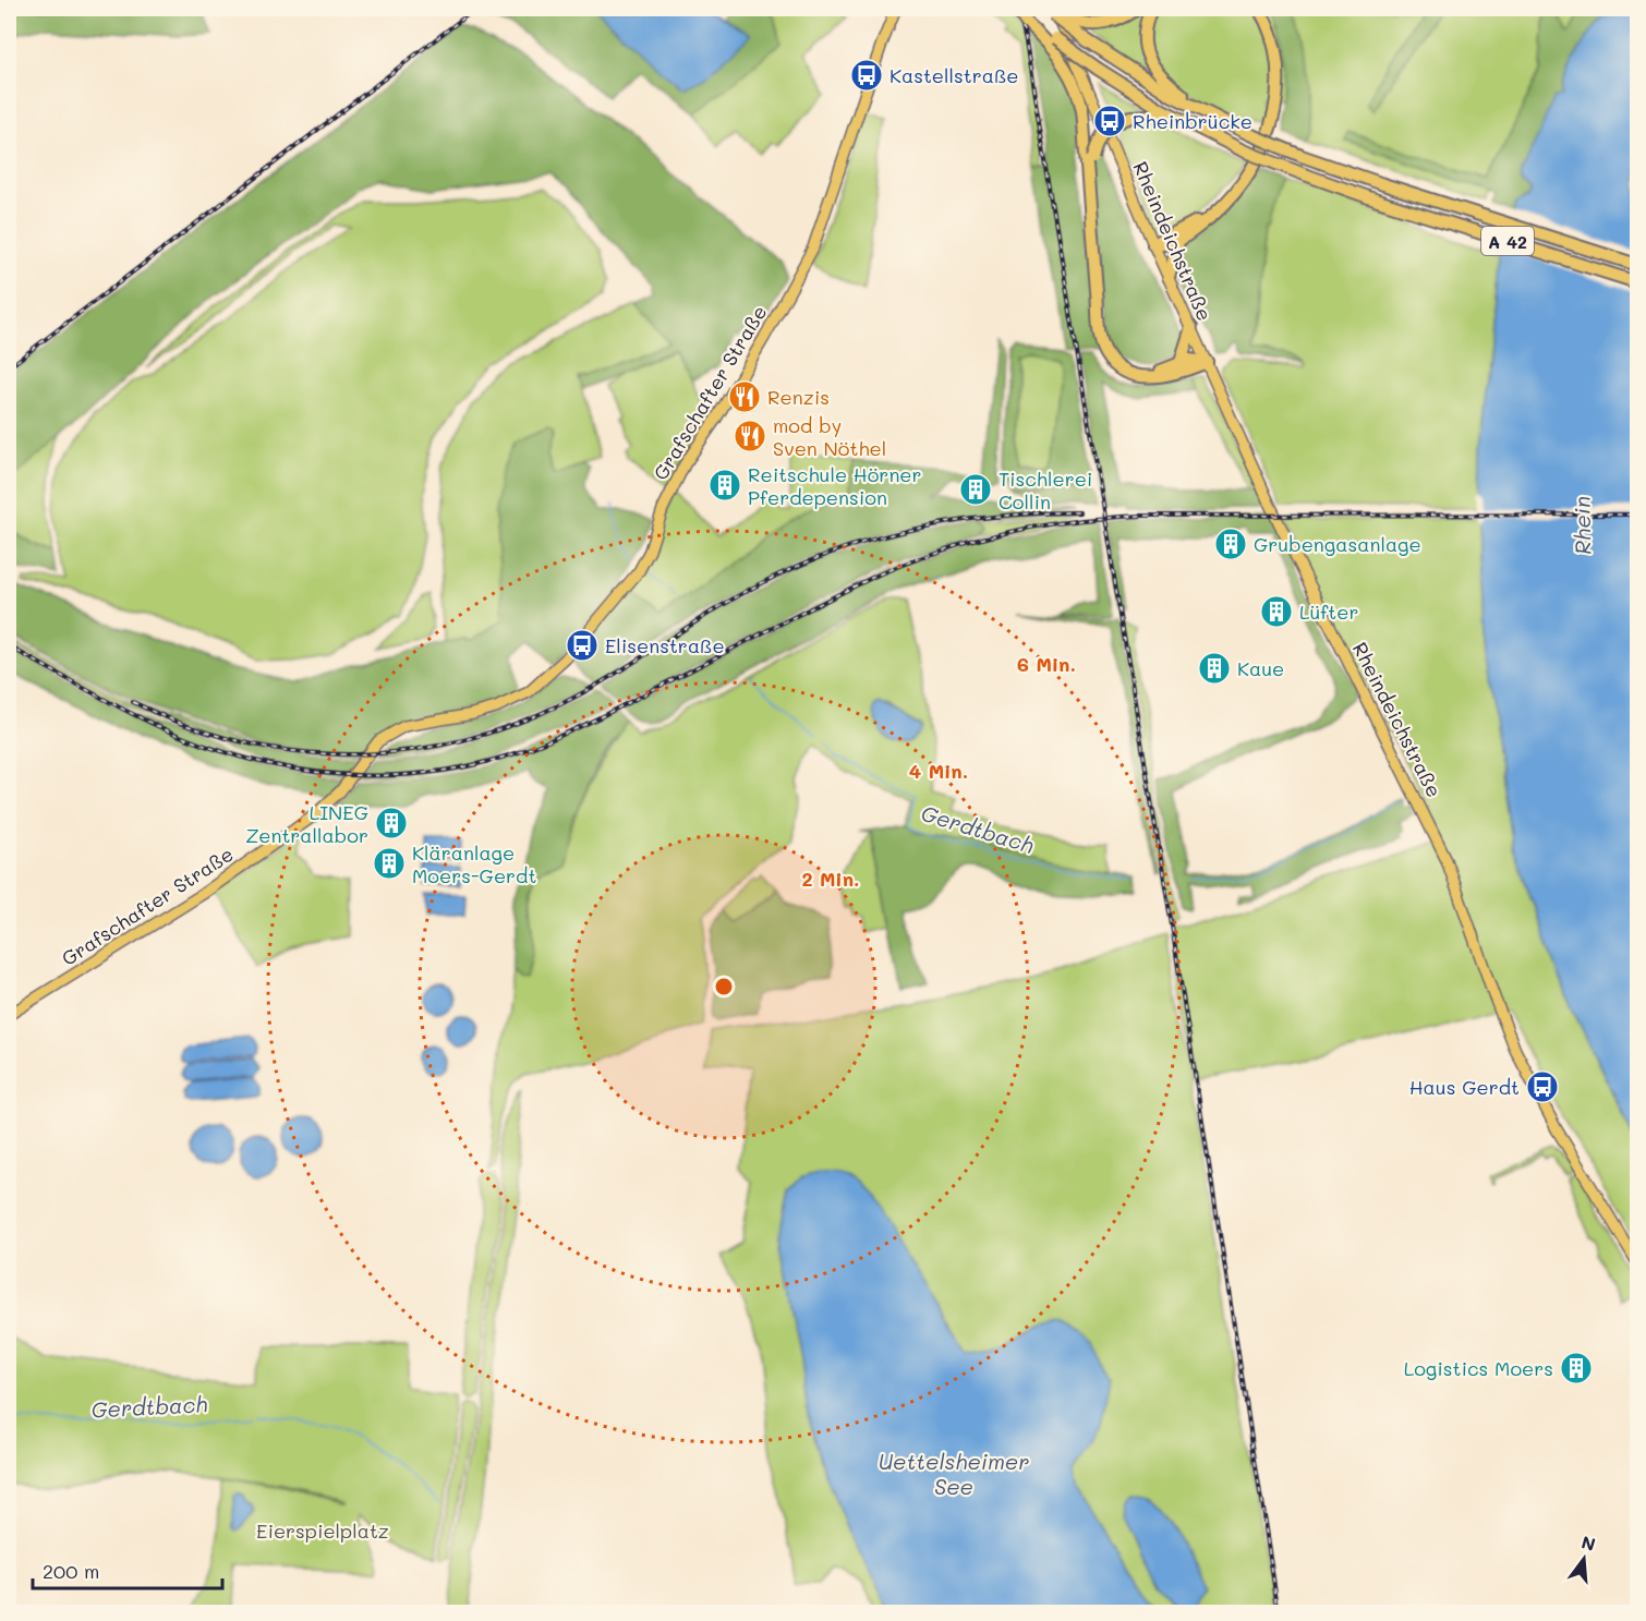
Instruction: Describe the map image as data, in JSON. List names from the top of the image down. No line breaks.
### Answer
{"streets":{"highway":["A 42"],"main road":["Rheindeichstraße","Grafschafter Straße"]},"crossings":[["Rheindeichstraße","A 42"]],"water":["Rhein","Gerdtbach","Uettelsheimer See"],"parks":["Eierspielplatz"],"places":{"bus stop":["Kastellstraße","Rheinbrücke","Elisenstraße","Haus Gerdt"],"restaurant":["Renzis","mod by Sven Nöthel"],"building":["Reitschule Hörner Pferdepension","Tischlerei Collin","Grubengasanlage","Lüfter","Kaue","LINEG Zentrallabor","Kläranlage Moers-Gerdt","Logistics Moers"]},"scale_bar":"200 m","north":"top","rings":["6 Min.","4 Min.","2 Min."]}
